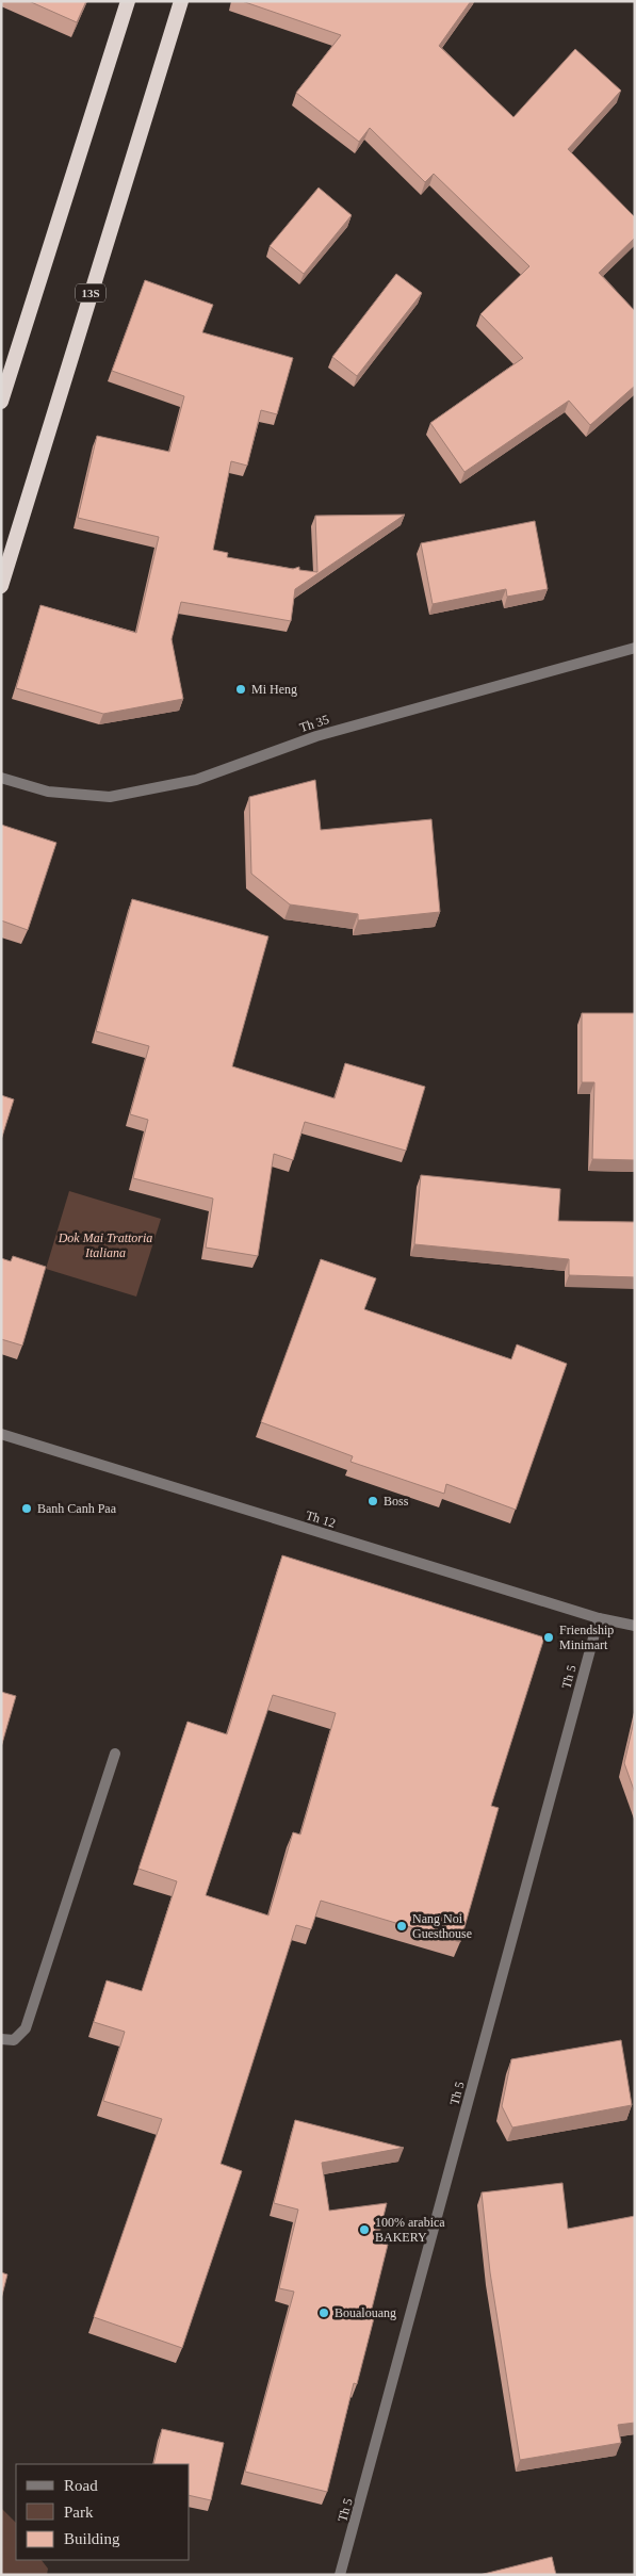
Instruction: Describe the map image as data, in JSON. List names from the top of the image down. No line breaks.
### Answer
{"streets":{"highway":["13S"],"street":["Th 35","Th 12","Th 5"]},"crossings":[["Th 12","Th 5"]],"parks":["Dok Mai Trattoria Italiana"],"places":["Mi Heng","Boss","Banh Canh Paa","Friendship Minimart","Nang Noi Guesthouse","100% arabica BAKERY","Boualouang"],"legend":["Road","Park","Building"]}
